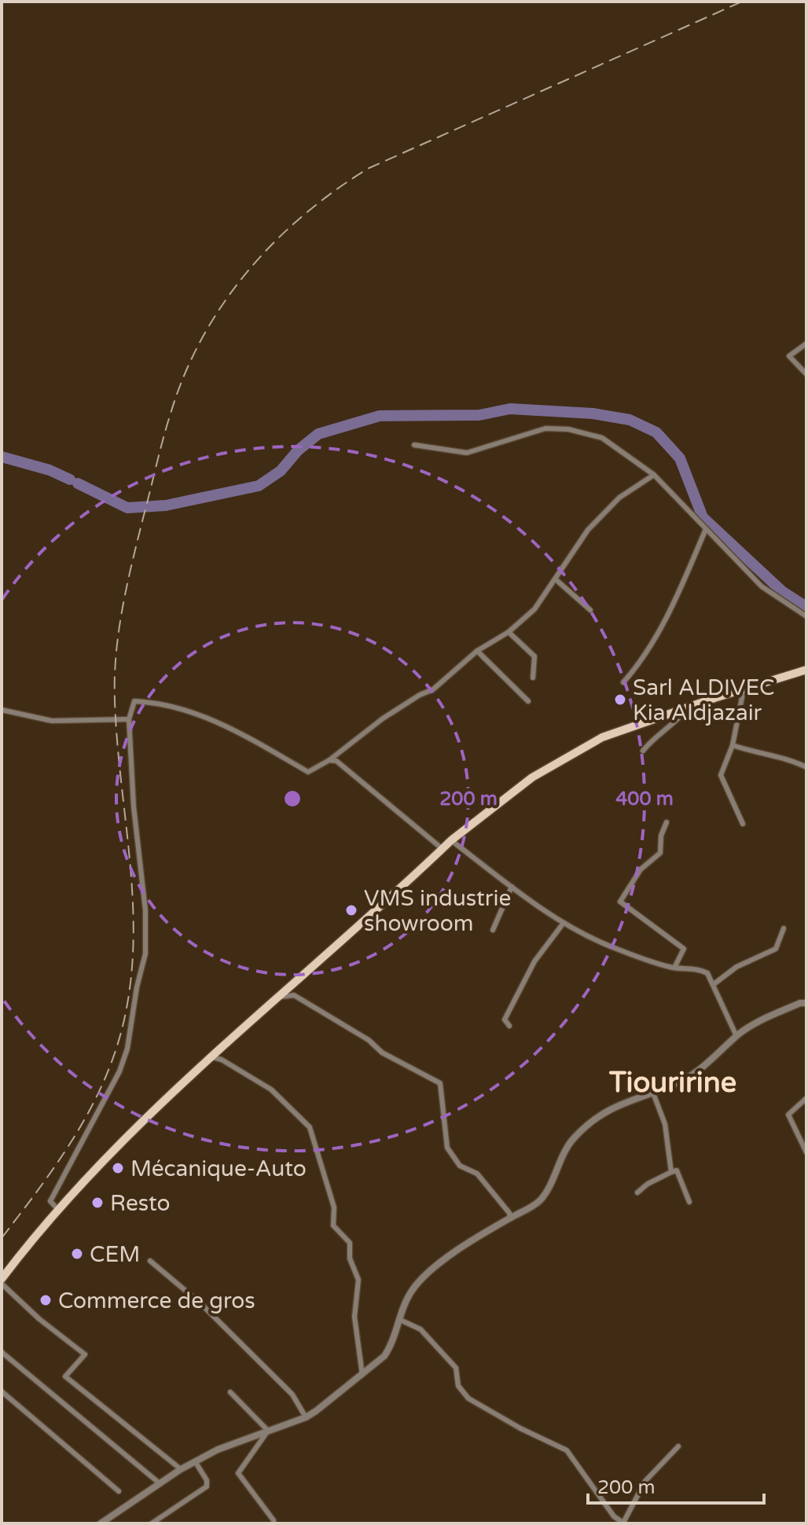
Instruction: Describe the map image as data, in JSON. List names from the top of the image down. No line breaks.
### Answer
{"districts":["Tiouririne"],"places":["Sarl ALDIVEC Kia Aldjazair","VMS industrie showroom","Mécanique-Auto","Resto","CEM","Commerce de gros"],"scale_bar":"200 m","rings":["200 m","400 m"]}
